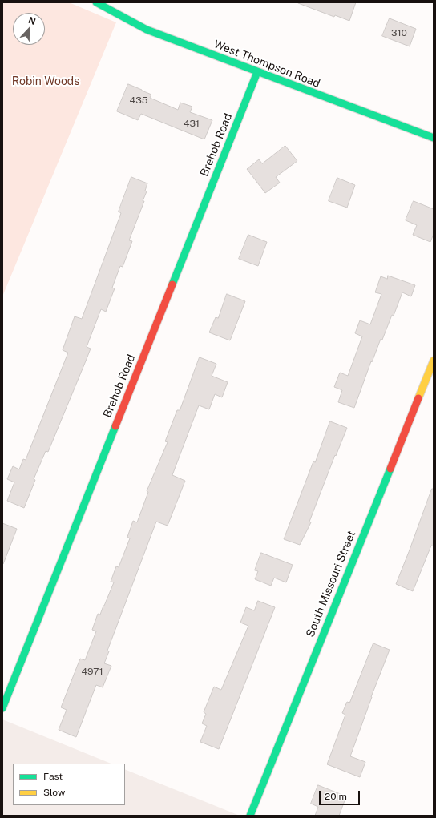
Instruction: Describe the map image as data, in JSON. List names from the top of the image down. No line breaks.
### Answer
{"streets":{"street":["West Thompson Road","Brehob Road","South Missouri Street"]},"crossings":[["West Thompson Road","Brehob Road"]],"parks":["Robin Woods"],"house_numbers":["310","435","431","4971"],"legend":["Fast","Slow"],"scale_bar":"20 m","north":"top"}
